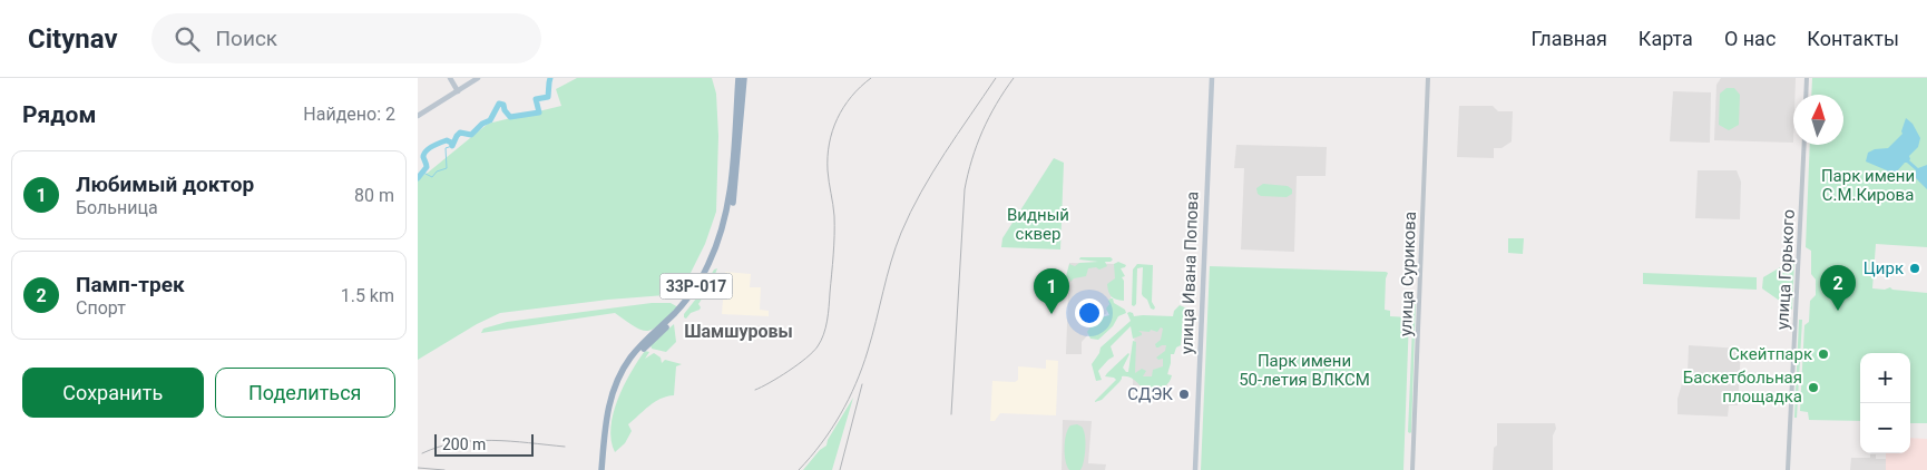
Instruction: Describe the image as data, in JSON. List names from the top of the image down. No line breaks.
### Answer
{"streets":{"highway":["33Р-017"],"main road":["улица Ивана Попова"],"street":["улица Горького","улица Сурикова"]},"districts":["Шамшуровы"],"parks":["Парк имени С.М.Кирова","Видный сквер","Парк имени 50-летия ВЛКСМ"],"places":["Цирк","Скейтпарк","Баскетбольная площадка","СДЭК"],"scale_bar":"200 m","north":"top","page":{"header":"Citynav","search":"Поиск","nav":["Главная","Карта","О нас","Контакты"],"heading":["Рядом","Найдено: 2"],"list":[{"mark":"1","name":"Любимый доктор","note":"Больница","value":"80 m"},{"mark":"2","name":"Памп-трек","note":"Спорт","value":"1.5 km"}],"pins":["2","1"],"buttons":["Сохранить","Поделиться"],"map_buttons":["+","−"],"scale":"200 m"}}
